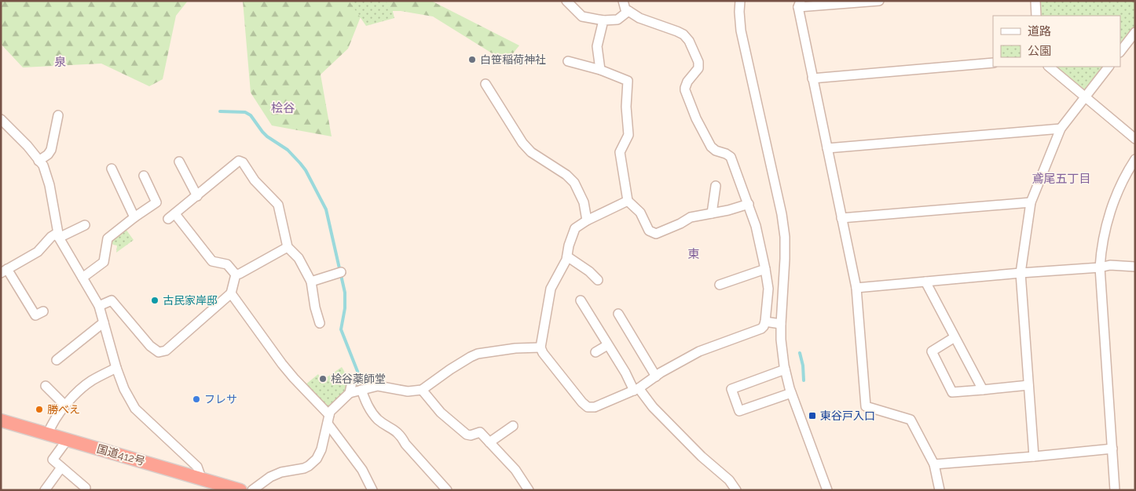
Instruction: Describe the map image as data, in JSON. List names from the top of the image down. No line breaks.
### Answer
{"streets":{"highway":["国道412号"]},"districts":["泉","桧谷","鳶尾五丁目","東"],"places":{"other":["白笹稲荷神社","古民家岸邸","桧谷薬師堂","フレサ","勝べえ"],"transit":["東谷戸入口"]},"legend":["道路","公園"]}
